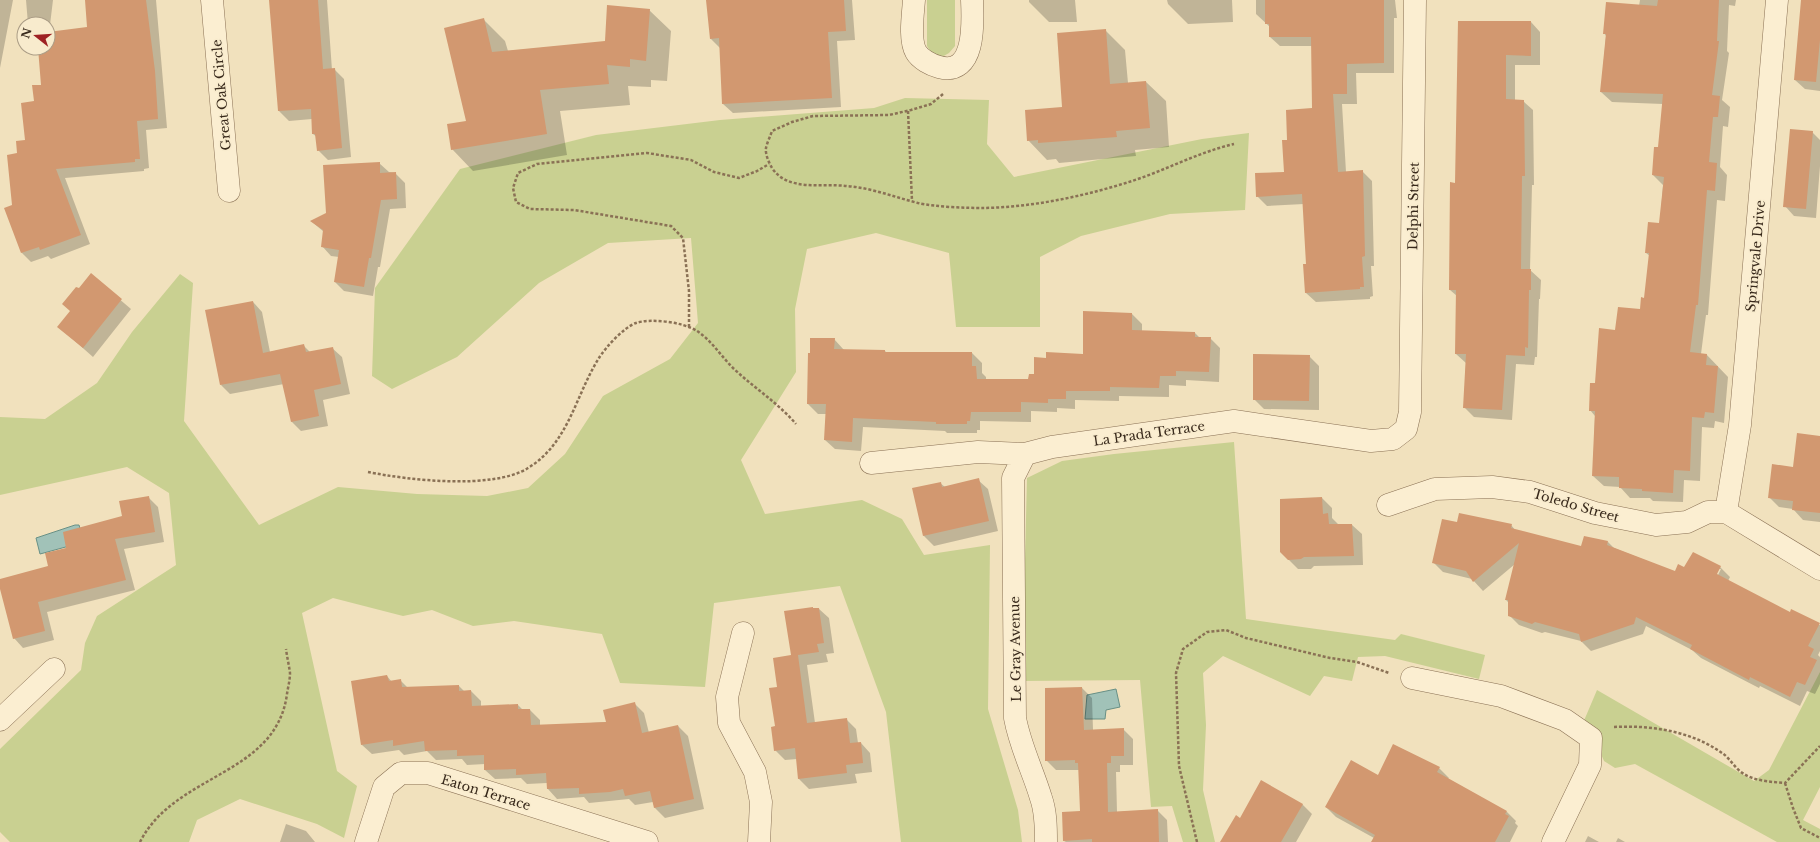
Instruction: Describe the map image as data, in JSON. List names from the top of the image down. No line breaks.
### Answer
{"streets":{"street":["Great Oak Circle","Delphi Street","Springvale Drive","La Prada Terrace","Toledo Street","Le Gray Avenue","Eaton Terrace"]},"crossings":[["Delphi Street","La Prada Terrace"],["Springvale Drive","Toledo Street"],["La Prada Terrace","Le Gray Avenue"]],"north":"left"}
